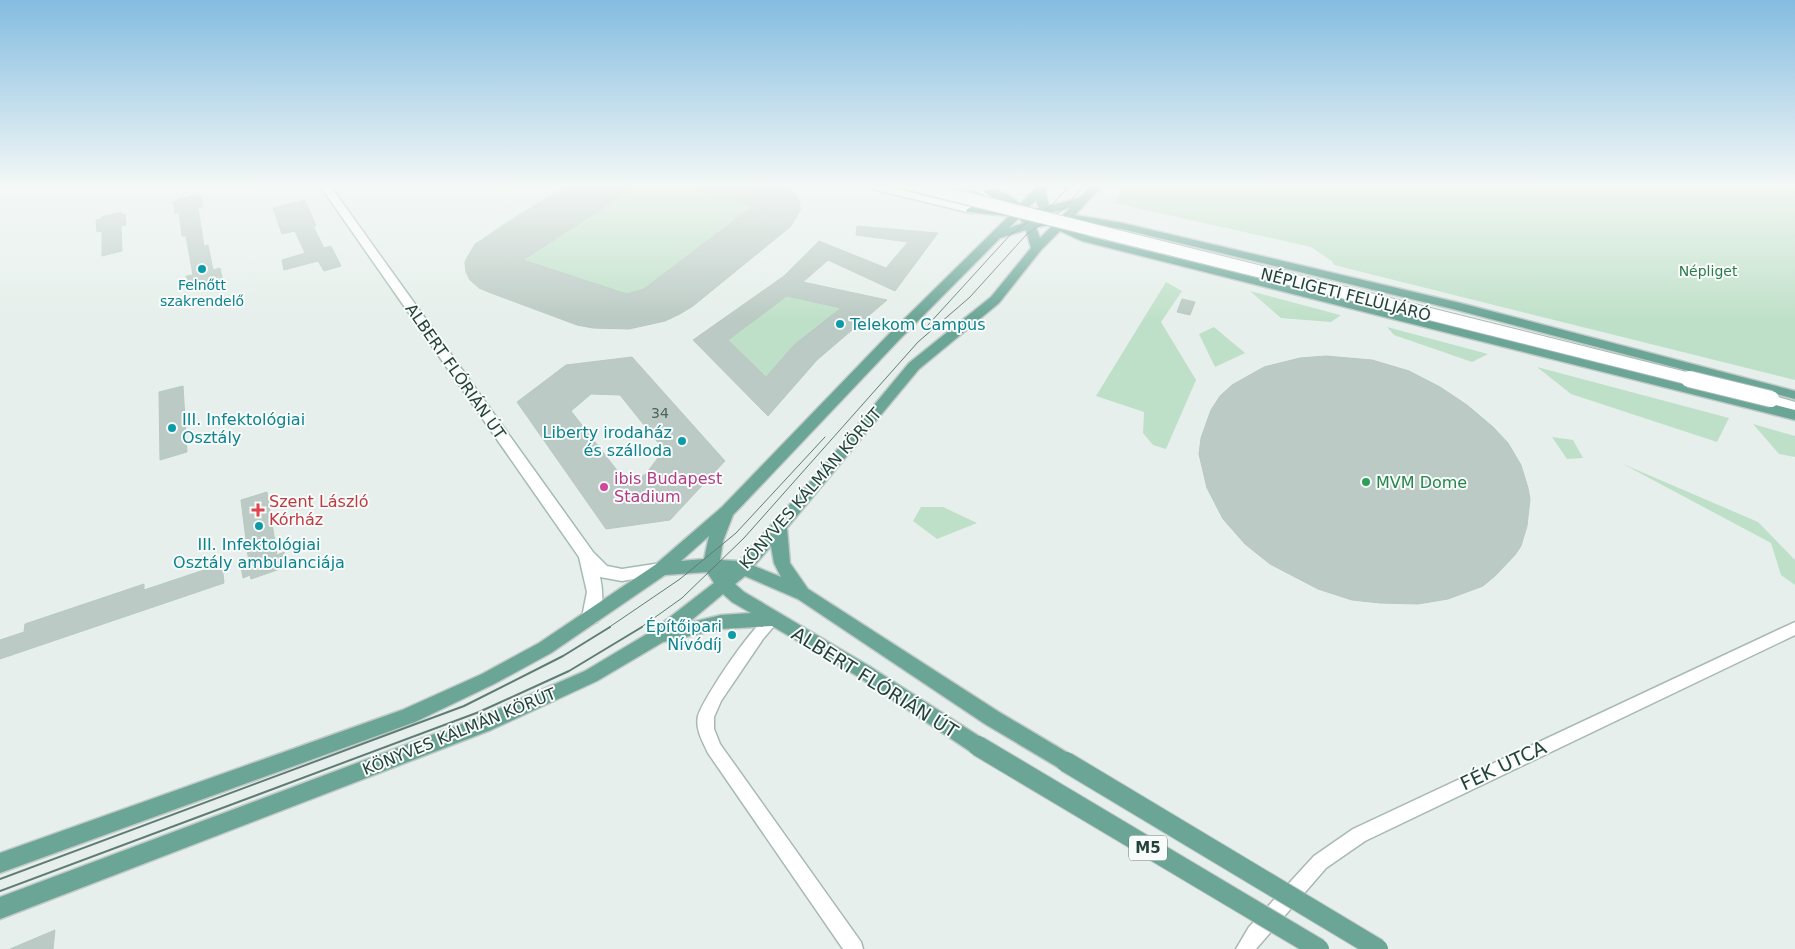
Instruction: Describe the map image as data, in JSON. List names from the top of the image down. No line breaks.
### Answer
{"streets":{"main road":["NÉPLIGETI FELÜLJÁRÓ","ALBERT FLÓRIÁN ÚT","KÖNYVES KÁLMÁN KÖRÚT","M5"],"street":["FÉK UTCA"]},"crossings":[["ALBERT FLÓRIÁN ÚT","KÖNYVES KÁLMÁN KÖRÚT"],["ALBERT FLÓRIÁN ÚT","M5"],["KÖNYVES KÁLMÁN KÖRÚT","M5"]],"parks":["Népliget"],"places":{"other":["Felnőtt szakrendelő","Telekom Campus","III. Infektológiai Osztály","Liberty irodaház és szálloda","MVM Dome","ibis Budapest Stadium","III. Infektológiai Osztály ambulanciája","Építőipari Nívódíj"],"health":["Szent László Kórház"]},"house_numbers":["34"]}
